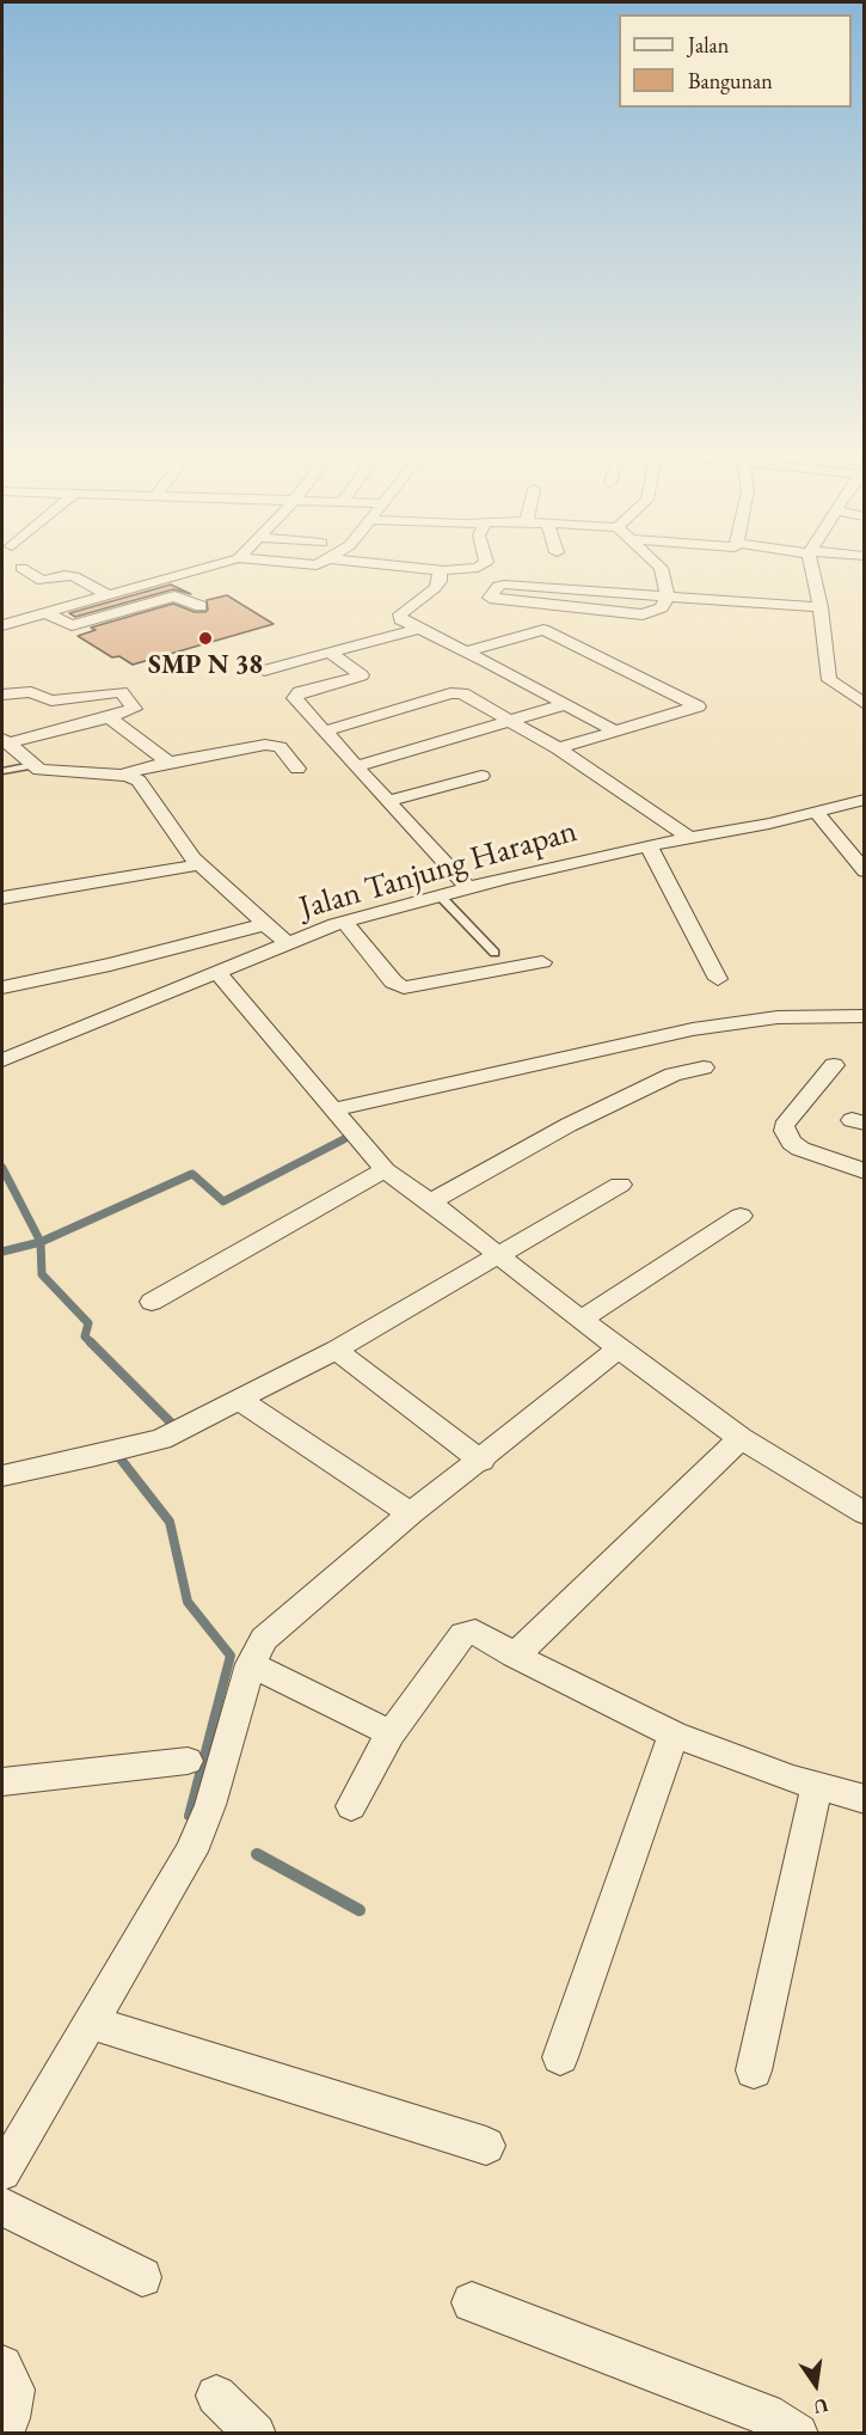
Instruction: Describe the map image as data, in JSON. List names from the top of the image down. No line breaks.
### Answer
{"streets":{"street":["Jalan Tanjung Harapan"]},"places":["SMP N 38"],"legend":["Jalan","Bangunan"],"north":"bottom"}
